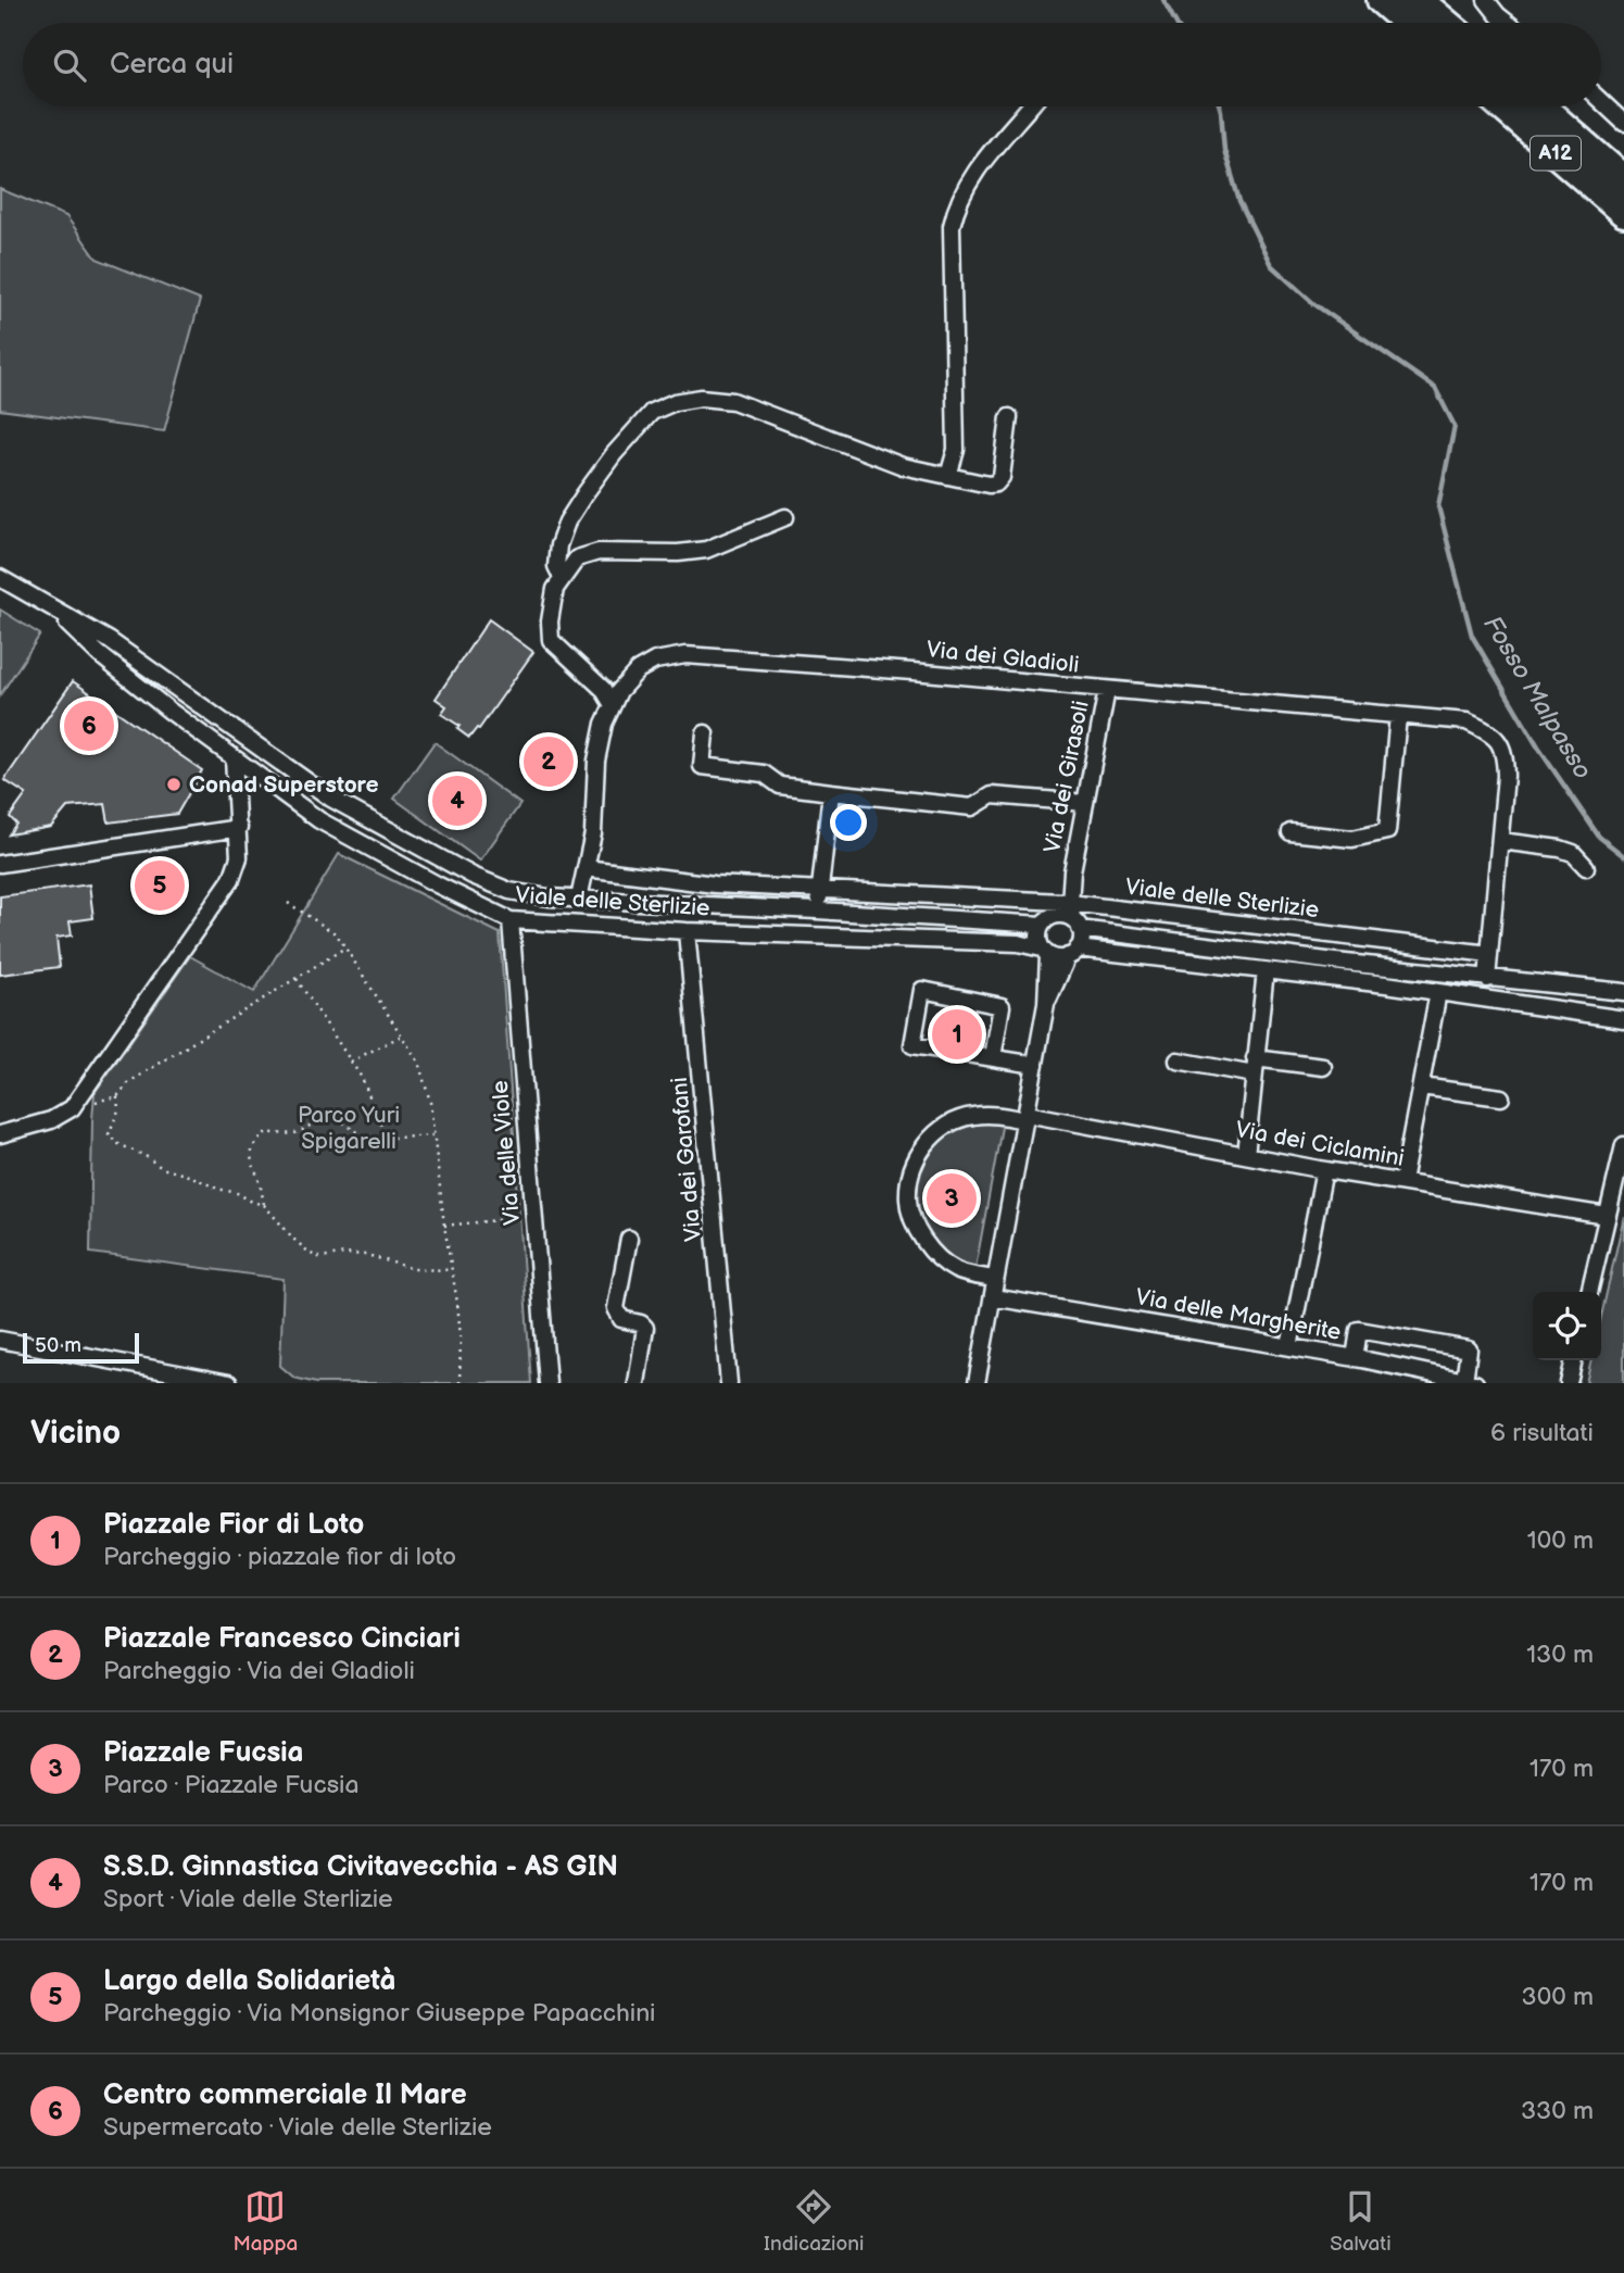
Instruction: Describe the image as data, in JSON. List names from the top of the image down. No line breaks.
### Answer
{"streets":{"highway":["A12"],"street":["Via dei Gladioli","Via dei Girasoli","Viale delle Sterlizie","Via dei Ciclamini","Via delle Viole","Via dei Garofani","Via delle Margherite"]},"crossings":[["Via dei Gladioli","Via dei Girasoli"],["Via dei Gladioli","Viale delle Sterlizie"],["Via dei Girasoli","Viale delle Sterlizie"],["Viale delle Sterlizie","Via delle Viole"],["Viale delle Sterlizie","Via dei Garofani"]],"water":["Fosso Malpasso"],"parks":["Parco Yuri Spigarelli"],"places":["Conad Superstore"],"scale_bar":"50 m","page":{"search":"Cerca qui","pins":["6","2","4","5","1","3"],"scale":"50 m","heading":["Vicino","6 risultati"],"list":[{"mark":"1","name":"Piazzale Fior di Loto","note":"Parcheggio · piazzale fior di loto","value":"100 m"},{"mark":"2","name":"Piazzale Francesco Cinciari","note":"Parcheggio · Via dei Gladioli","value":"130 m"},{"mark":"3","name":"Piazzale Fucsia","note":"Parco · Piazzale Fucsia","value":"170 m"},{"mark":"4","name":"S.S.D. Ginnastica Civitavecchia - AS GIN","note":"Sport · Viale delle Sterlizie","value":"170 m"},{"mark":"5","name":"Largo della Solidarietà","note":"Parcheggio · Via Monsignor Giuseppe Papacchini","value":"300 m"},{"mark":"6","name":"Centro commerciale Il Mare","note":"Supermercato · Viale delle Sterlizie","value":"330 m"}],"nav":["Mappa","Indicazioni","Salvati"]}}
